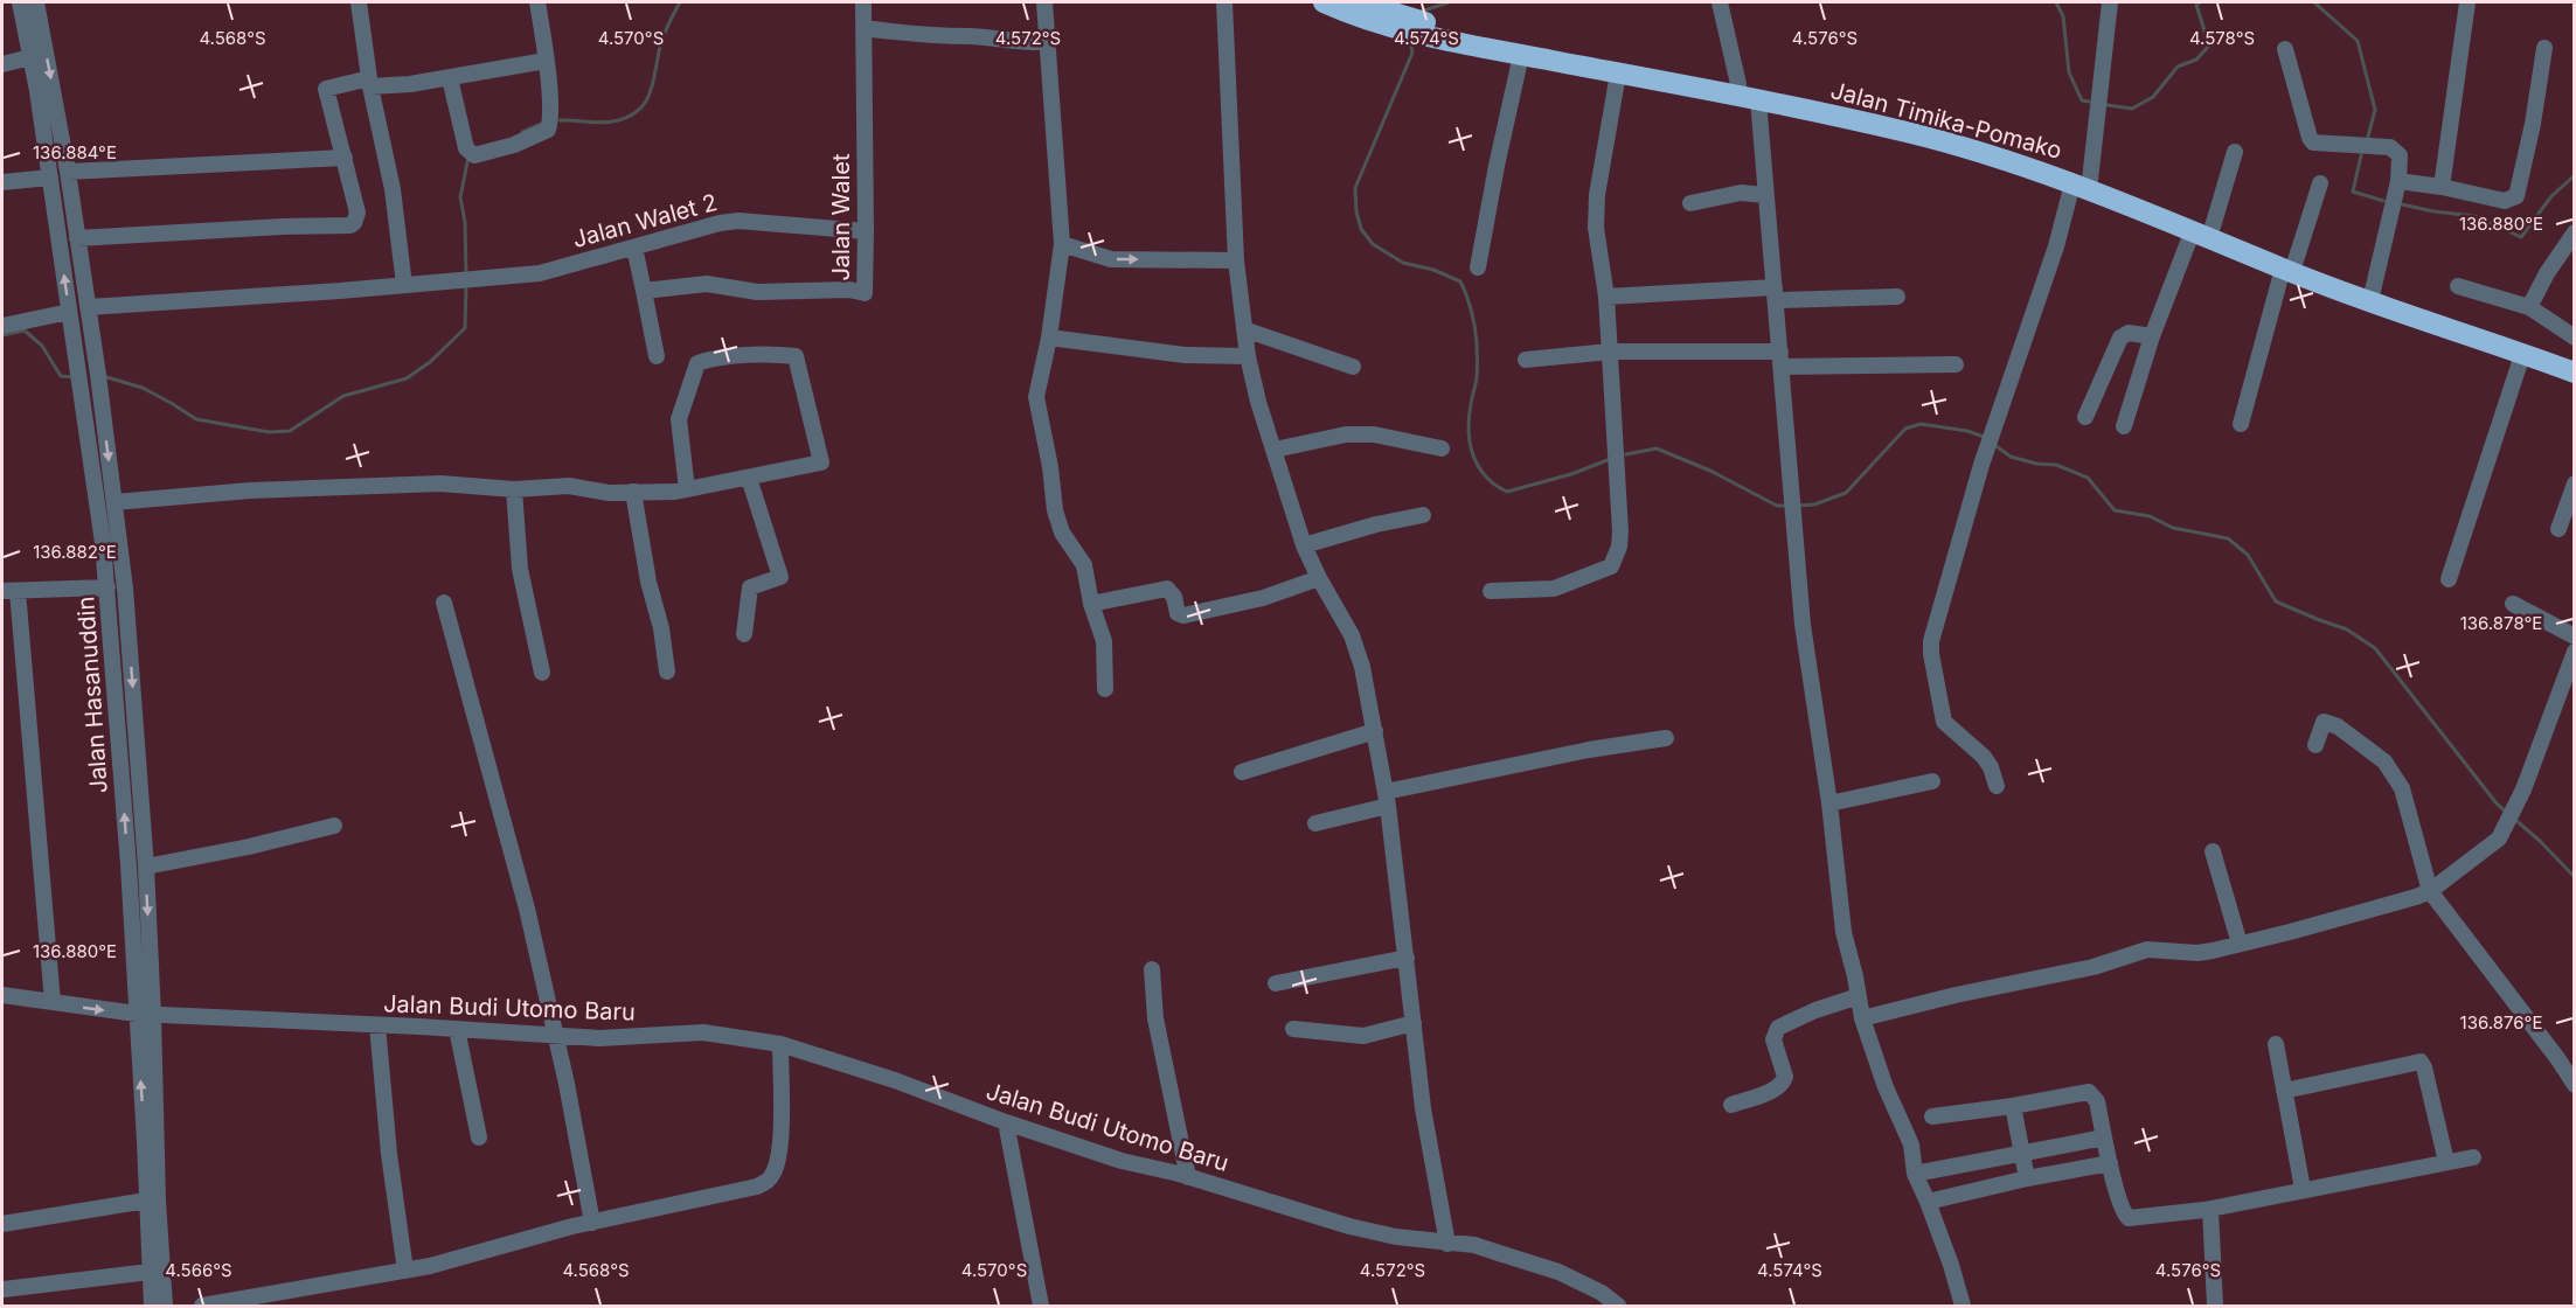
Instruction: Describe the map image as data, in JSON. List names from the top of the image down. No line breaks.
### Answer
{"streets":{"highway":["Jalan Timika-Pomako"],"street":["Jalan Walet","Jalan Walet 2","Jalan Hasanuddin","Jalan Budi Utomo Baru"]},"crossings":[["Jalan Walet","Jalan Walet 2"],["Jalan Walet 2","Jalan Hasanuddin"],["Jalan Hasanuddin","Jalan Budi Utomo Baru"]],"coordinates":["4.568°S","4.570°S","4.572°S","4.574°S","4.576°S","4.578°S","136.884°E","136.880°E","136.882°E","136.878°E","136.876°E","4.566°S"]}
